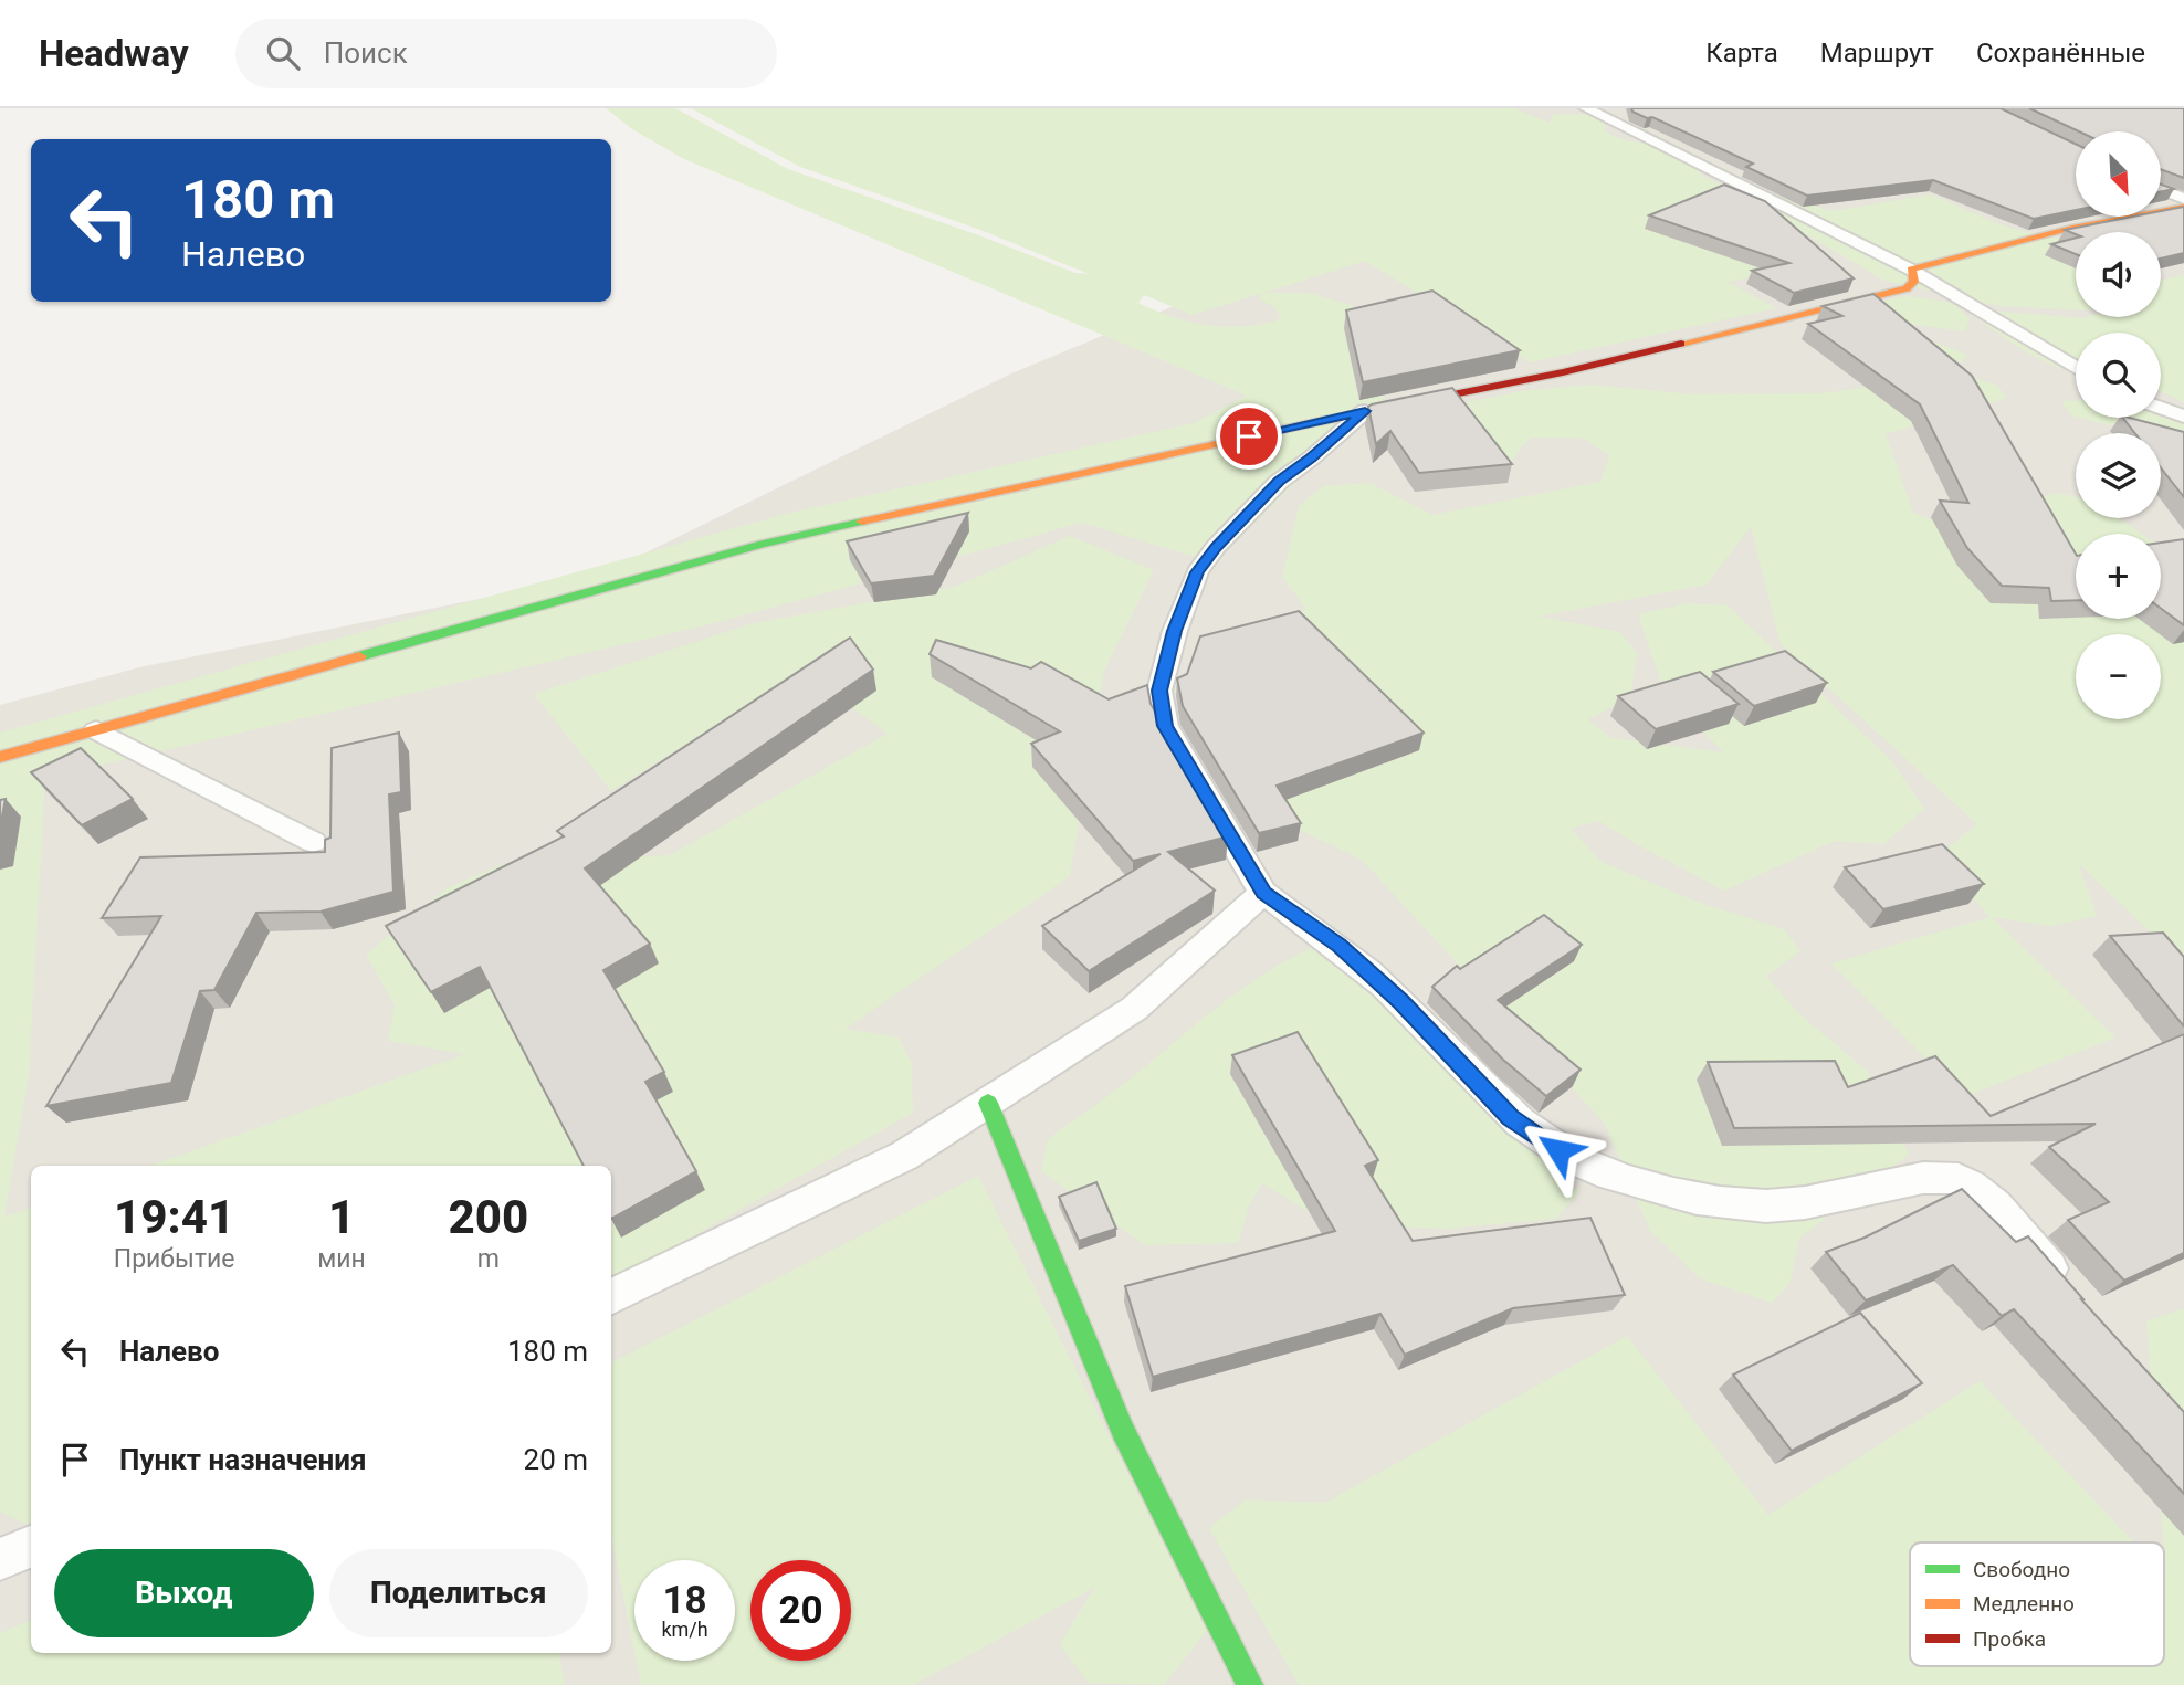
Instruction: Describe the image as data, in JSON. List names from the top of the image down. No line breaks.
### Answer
{"legend":["Свободно","Медленно","Пробка"],"north":"bottom right","page":{"header":"Headway","search":"Поиск","nav":["Карта","Маршрут","Сохранённые"],"map_buttons":["+","−"],"turn":["180 m","Налево"],"eta":["19:41","Прибытие","1","мин","200","m"],"list":[{"name":"Налево","value":"180 m"},{"name":"Пункт назначения","value":"20 m"}],"buttons":["Выход","Поделиться"],"speed":"18 km/h","limit":"20"}}
